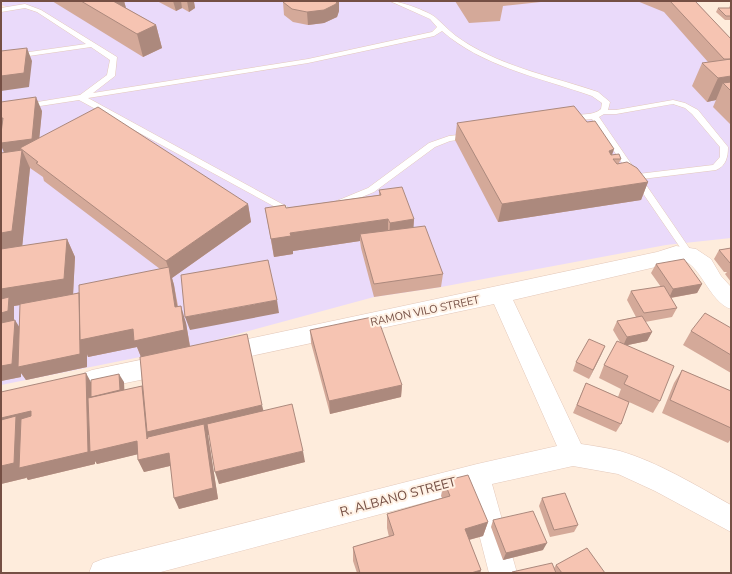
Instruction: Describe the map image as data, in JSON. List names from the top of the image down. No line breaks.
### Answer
{"streets":{"street":["RAMON VILO STREET","R. ALBANO STREET"]}}
